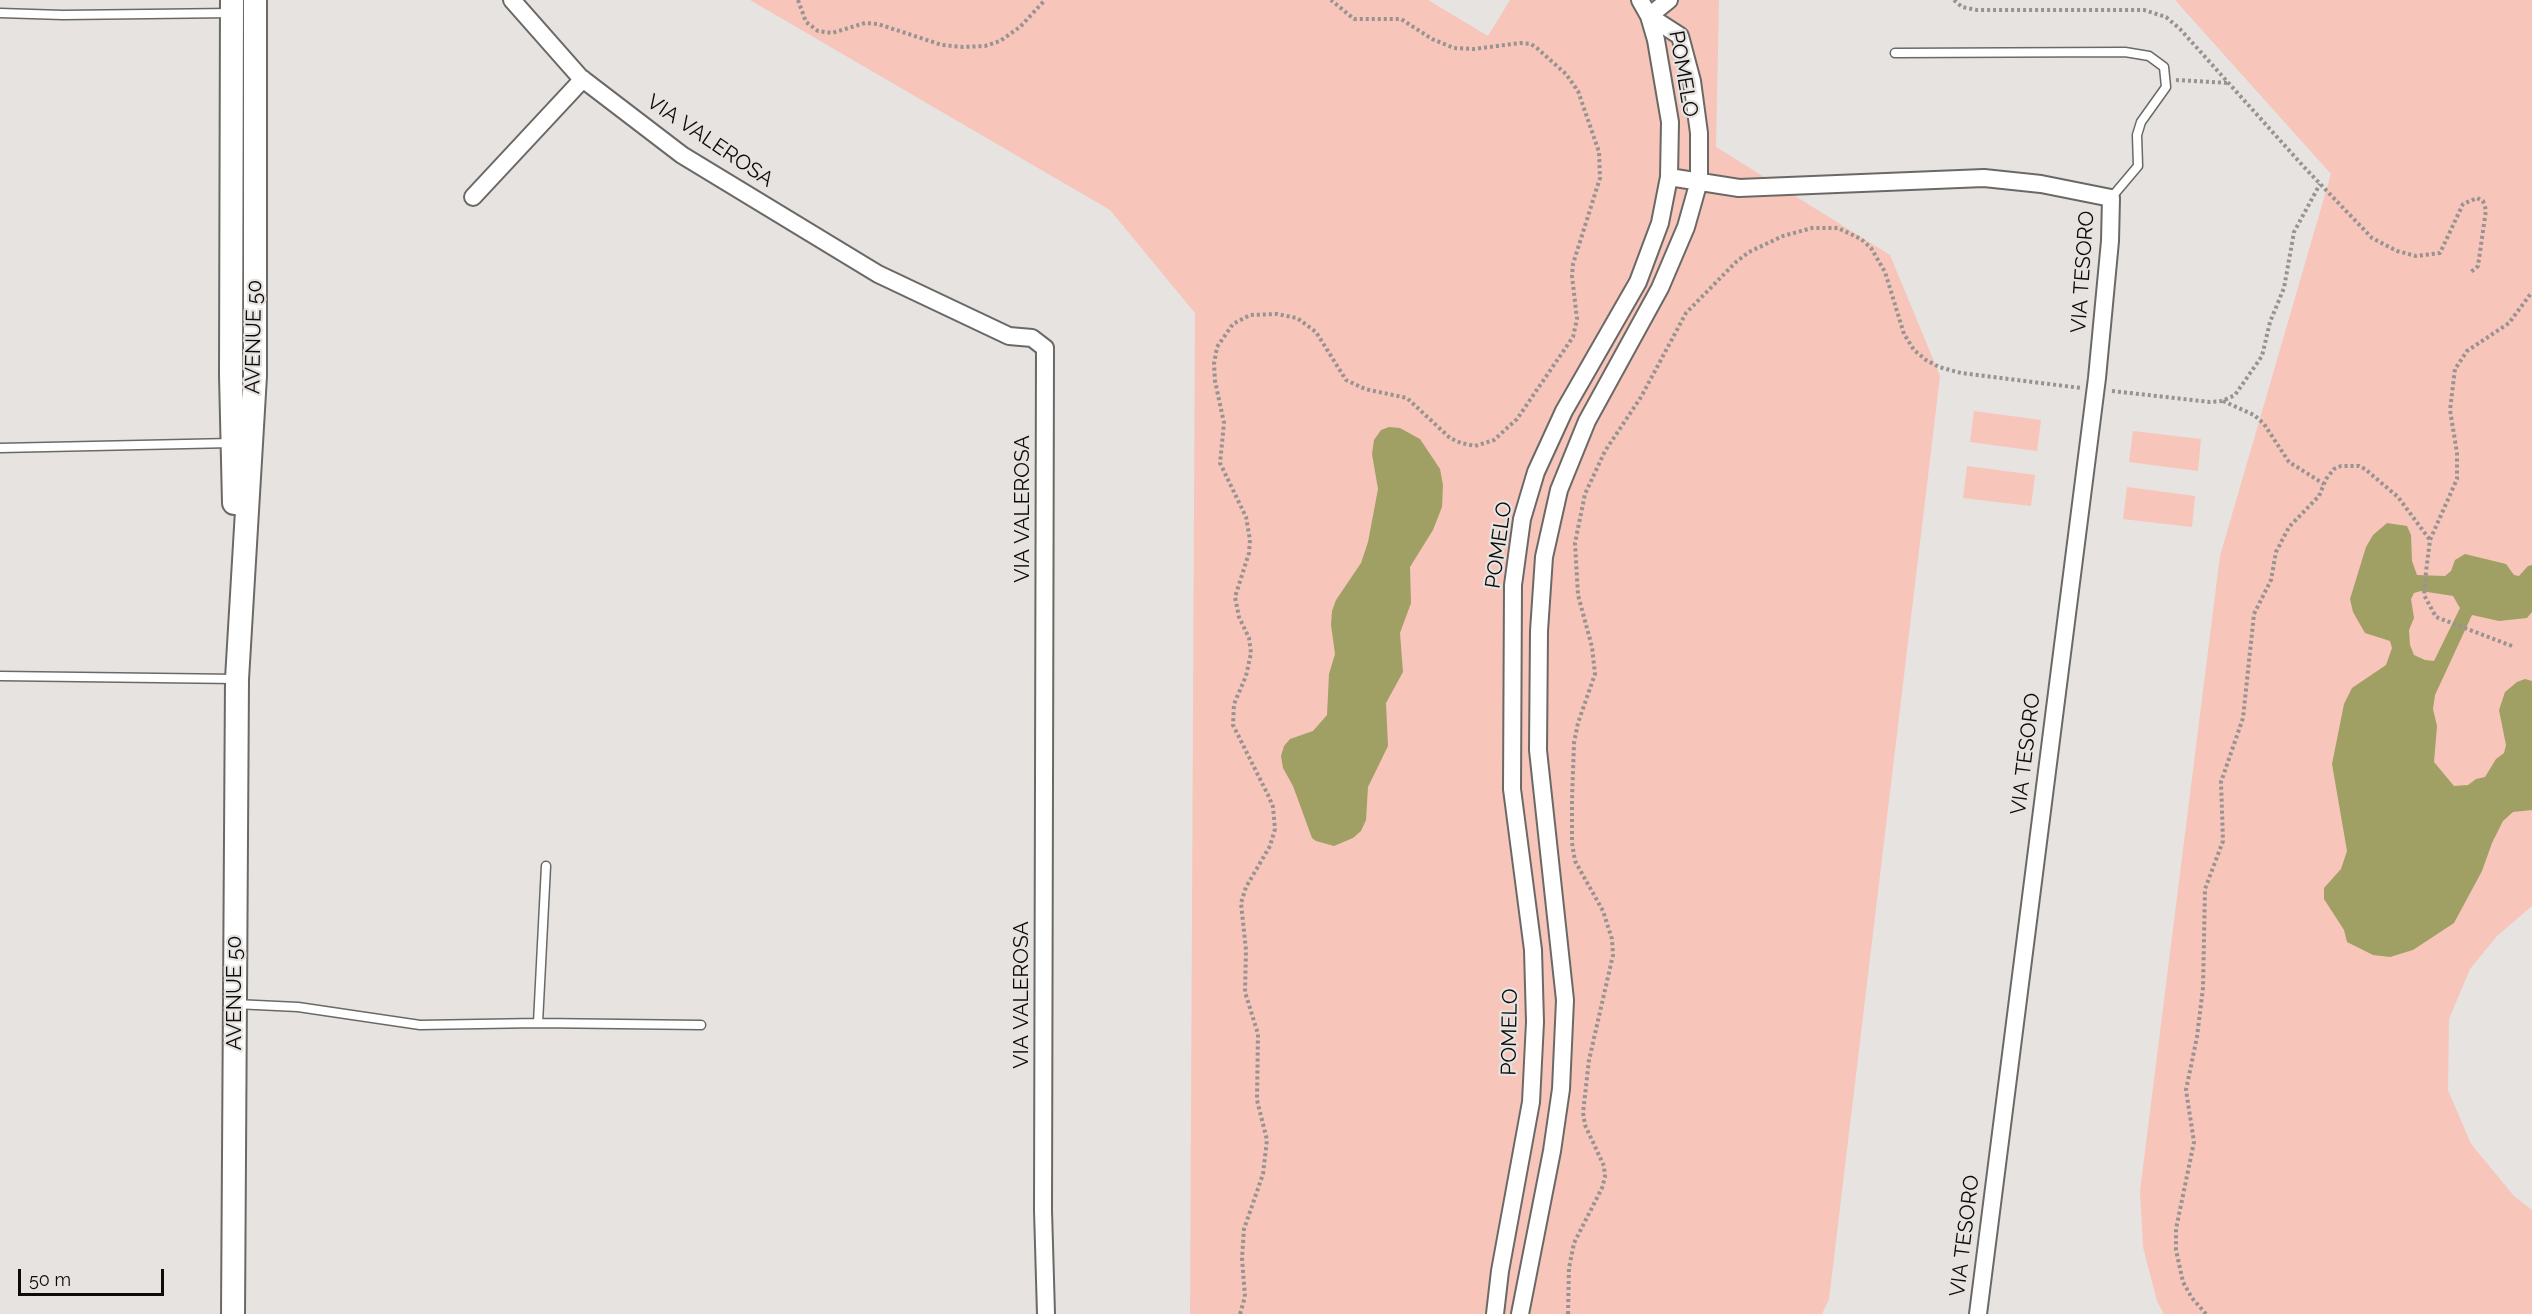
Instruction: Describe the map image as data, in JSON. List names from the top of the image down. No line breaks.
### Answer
{"streets":{"main road":["AVENUE 50"],"street":["POMELO","VIA VALEROSA","VIA TESORO"]},"scale_bar":"50 m"}
